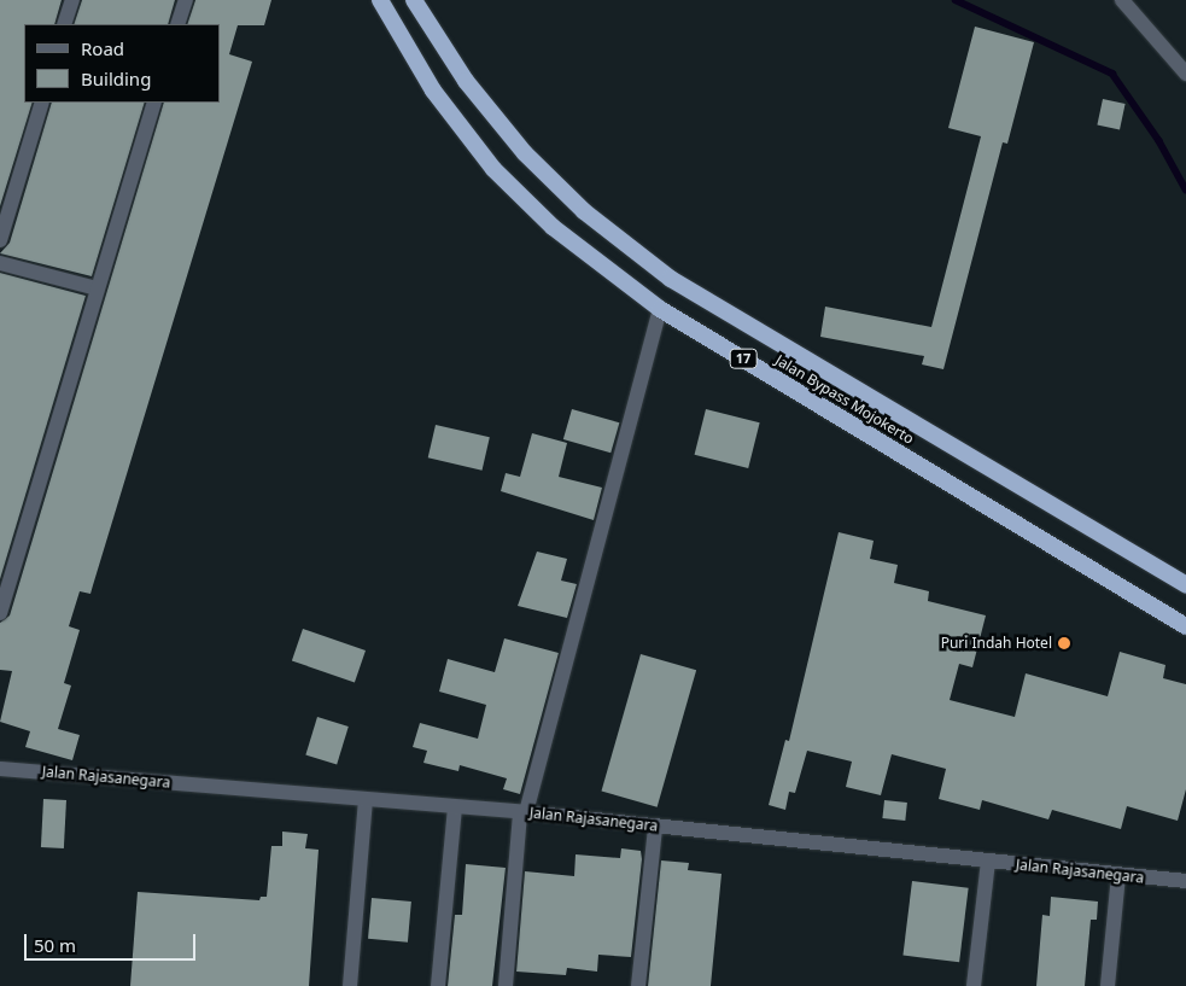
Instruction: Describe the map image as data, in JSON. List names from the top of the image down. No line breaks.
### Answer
{"streets":{"highway":["17","Jalan Bypass Mojokerto"],"street":["Jalan Rajasanegara"]},"places":["Puri Indah Hotel"],"legend":["Road","Building"],"scale_bar":"50 m"}
